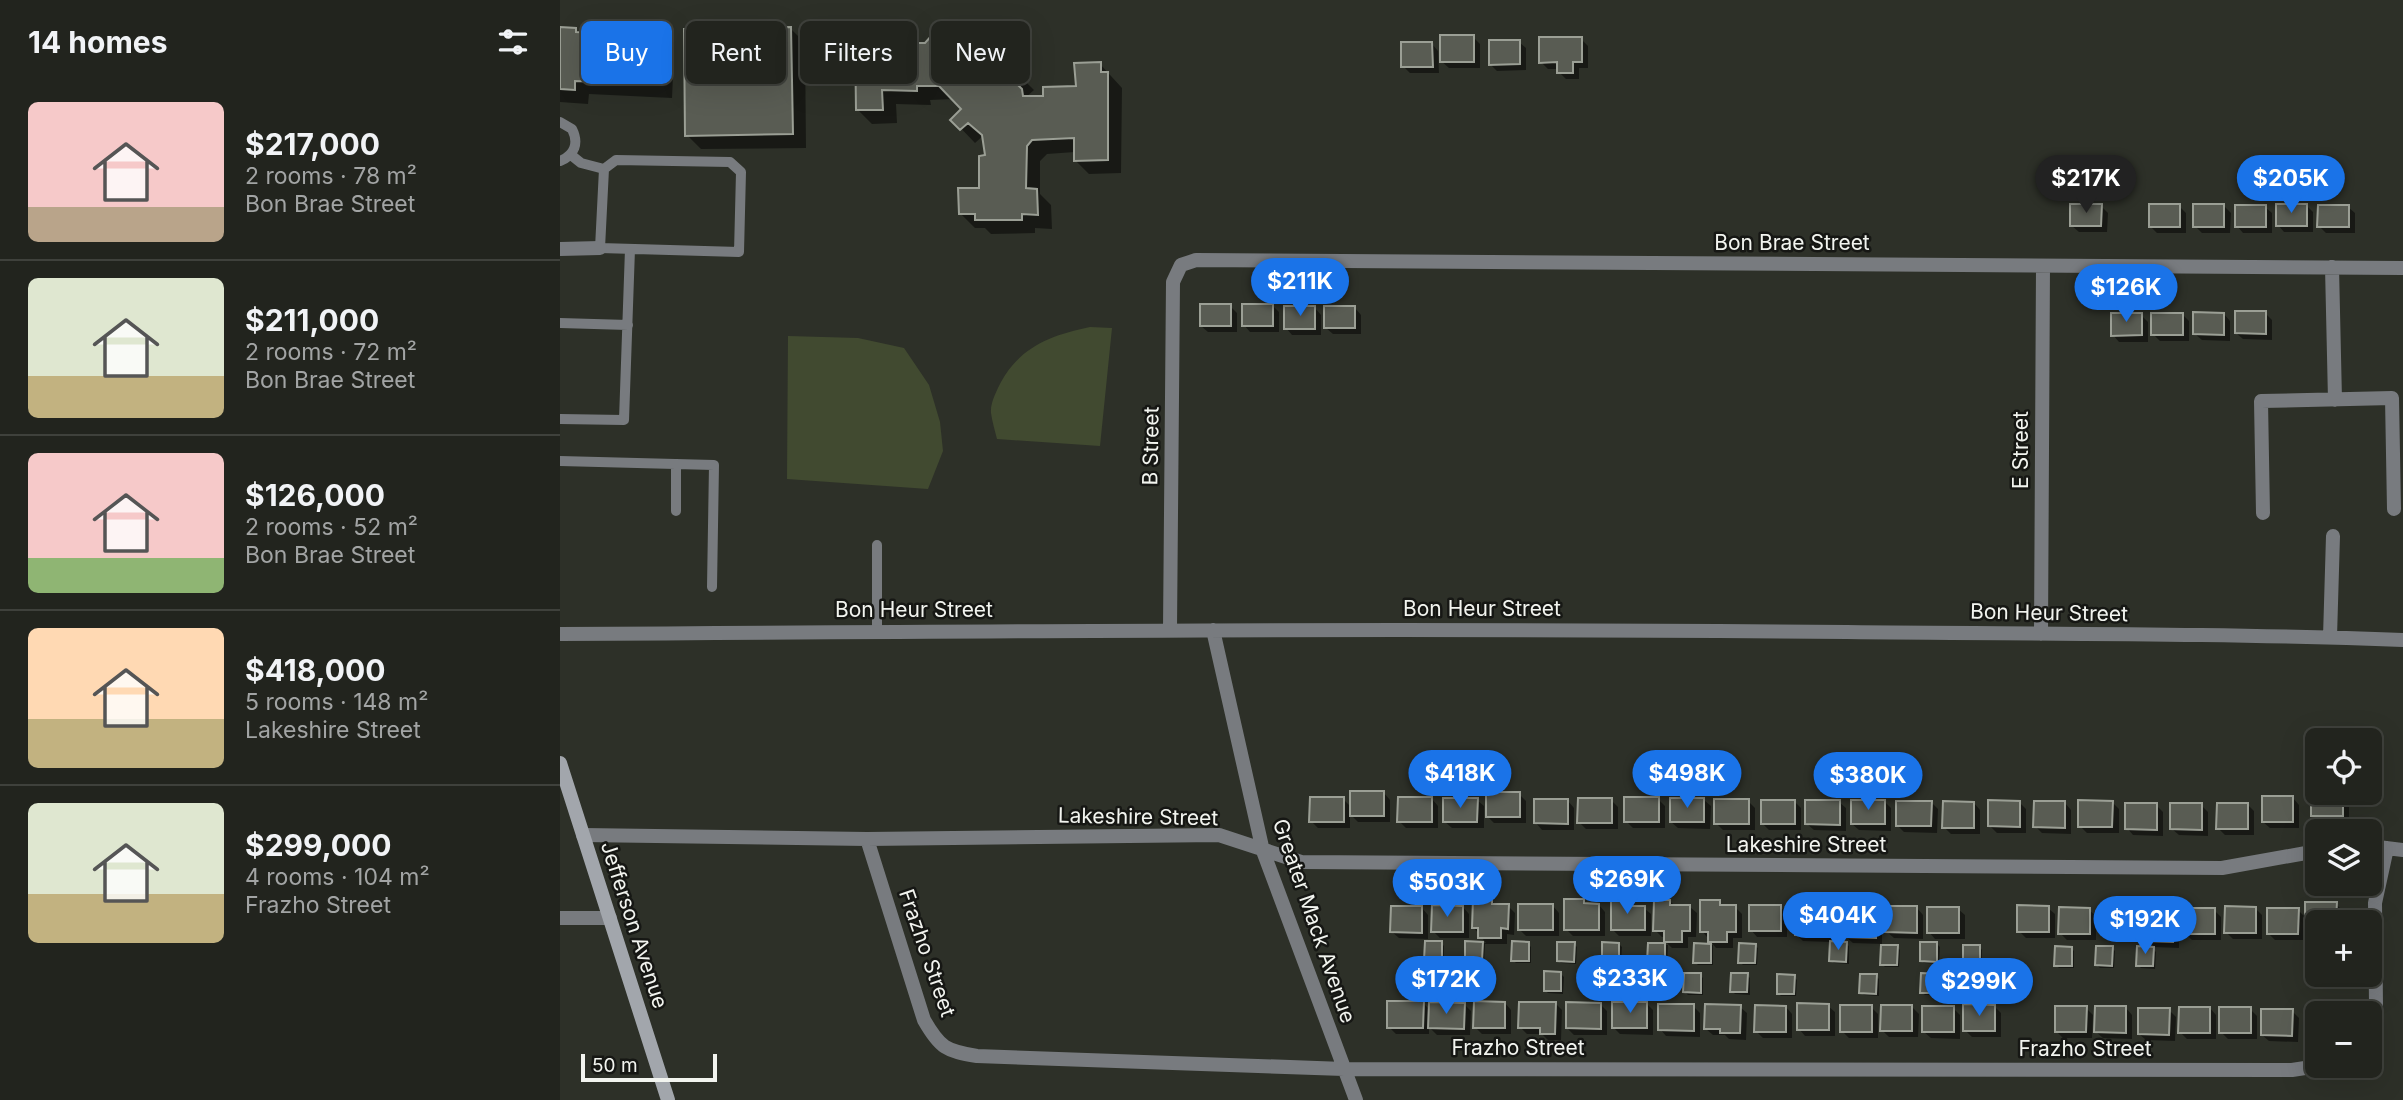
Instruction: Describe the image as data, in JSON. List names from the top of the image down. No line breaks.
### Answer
{"streets":{"main road":["Jefferson Avenue"],"street":["Bon Brae Street","B Street","E Street","Bon Heur Street","Lakeshire Street","Greater Mack Avenue","Frazho Street"]},"crossings":[["Bon Brae Street","B Street"],["Bon Brae Street","E Street"],["B Street","Bon Heur Street"],["E Street","Bon Heur Street"],["Bon Heur Street","Greater Mack Avenue"],["Lakeshire Street","Greater Mack Avenue"],["Lakeshire Street","Jefferson Avenue"],["Lakeshire Street","Frazho Street"],["Greater Mack Avenue","Frazho Street"]],"scale_bar":"50 m","page":{"heading":"14 homes","chip":["Buy","Rent","Filters","New"],"list":[{"name":"$217,000","note":"2 rooms · 78 m² · Bon Brae Street"},{"name":"$211,000","note":"2 rooms · 72 m² · Bon Brae Street"},{"name":"$126,000","note":"2 rooms · 52 m² · Bon Brae Street"},{"name":"$418,000","note":"5 rooms · 148 m² · Lakeshire Street"},{"name":"$299,000","note":"4 rooms · 104 m² · Frazho Street"}],"price":["$217K","$205K","$211K","$126K","$418K","$498K","$380K","$269K","$503K","$404K","$192K","$233K","$172K","$299K"],"map_buttons":["+","−"],"scale":"50 m"}}
